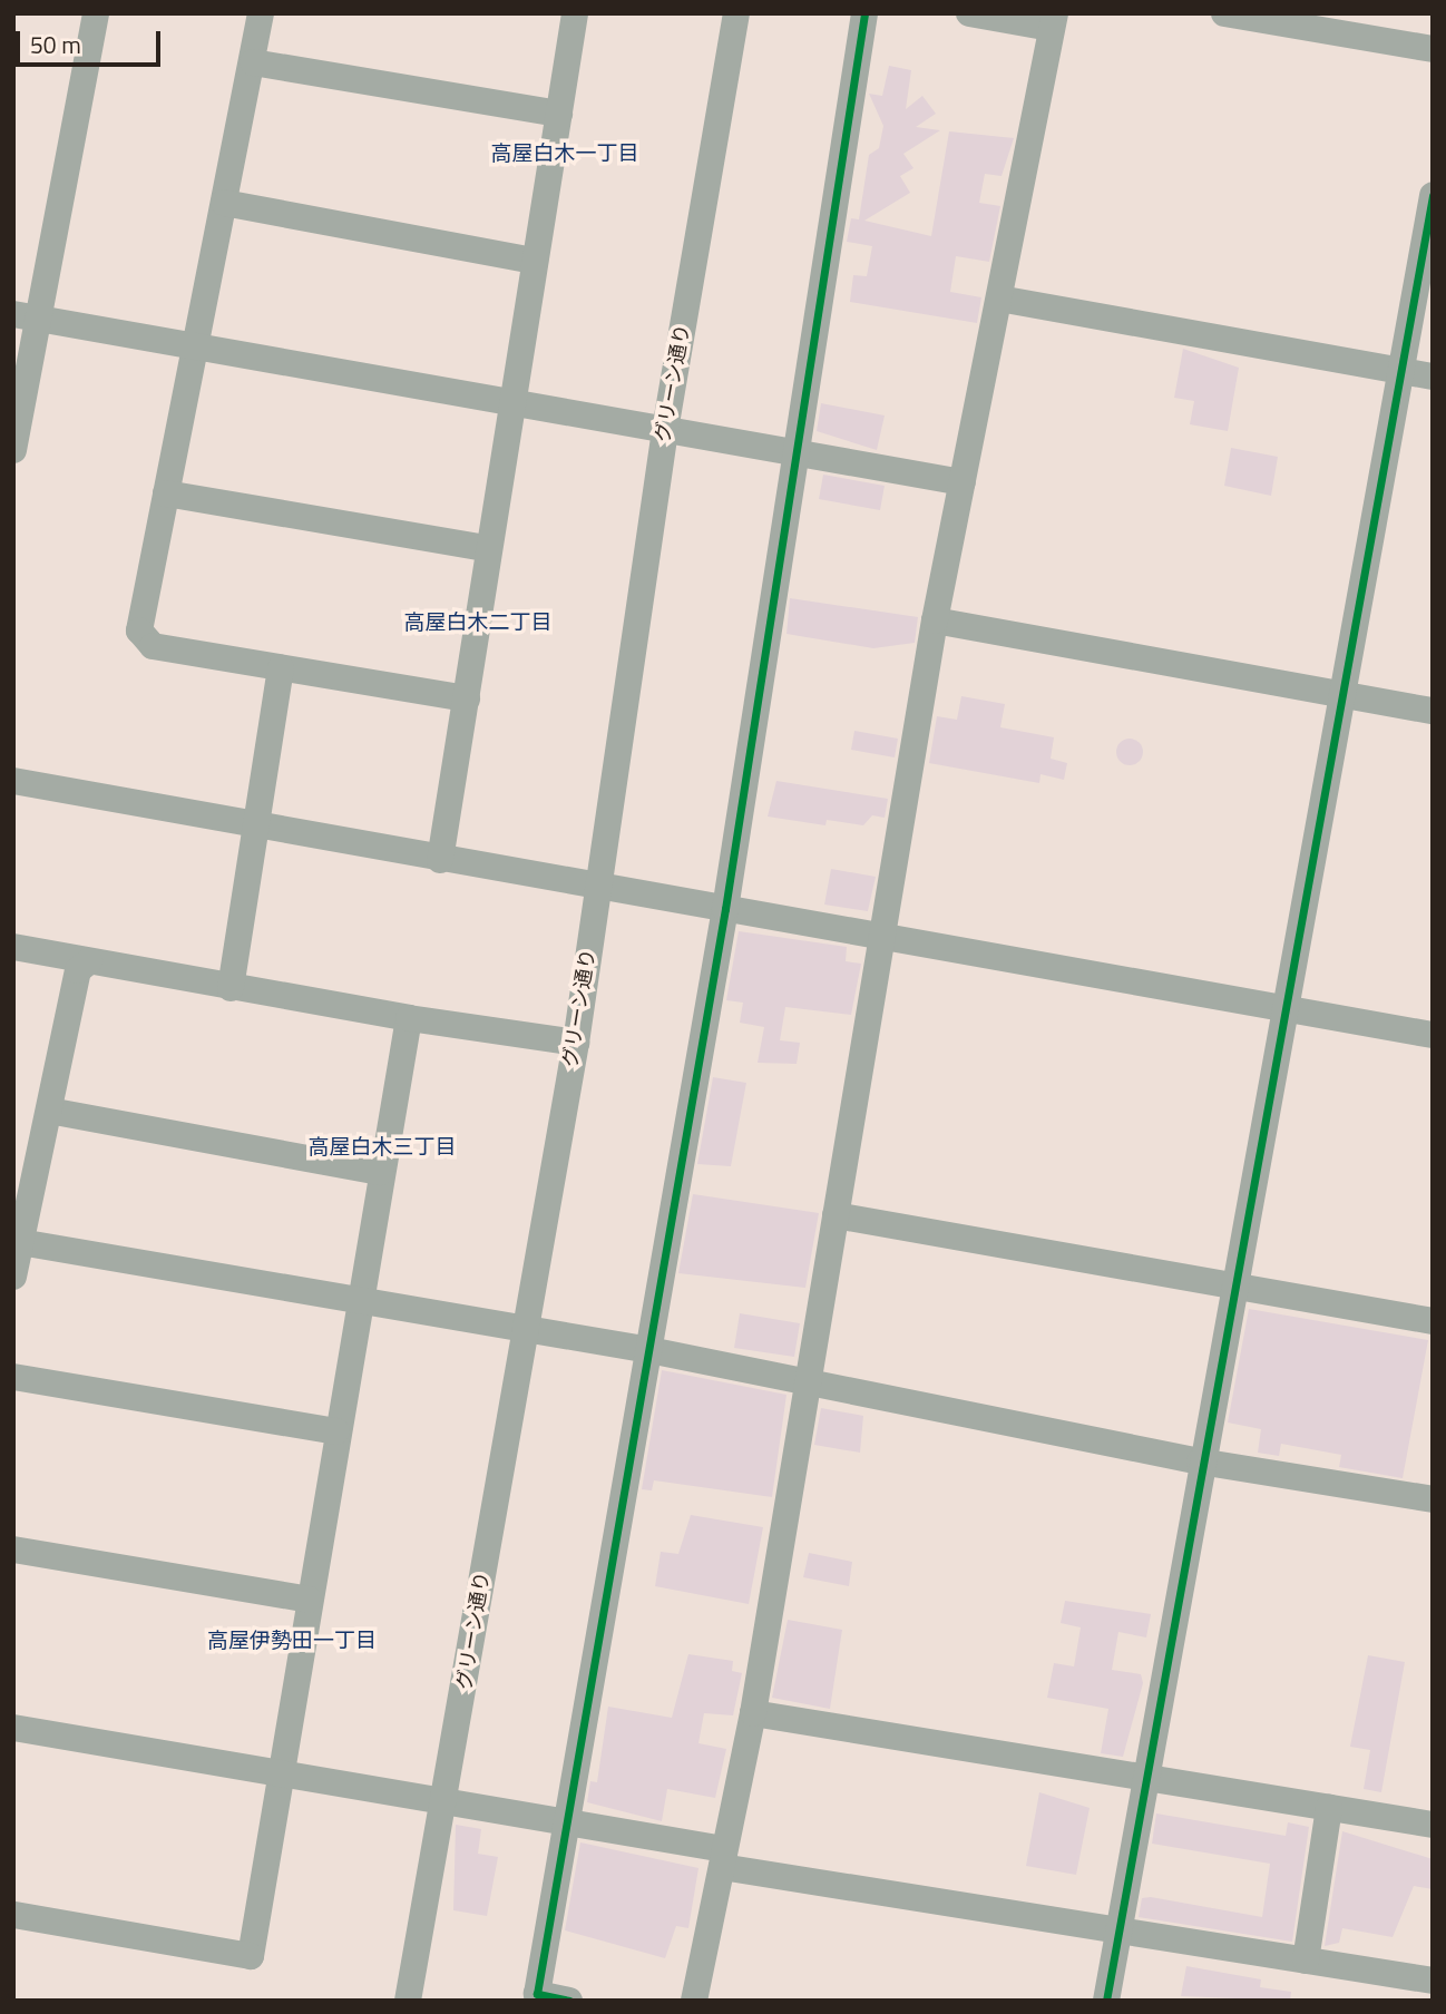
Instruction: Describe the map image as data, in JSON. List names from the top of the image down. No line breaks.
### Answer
{"streets":{"street":["グリーン通り"]},"districts":["高屋白木一丁目","高屋白木二丁目","高屋白木三丁目","高屋伊勢田一丁目"],"scale_bar":"50 m"}
